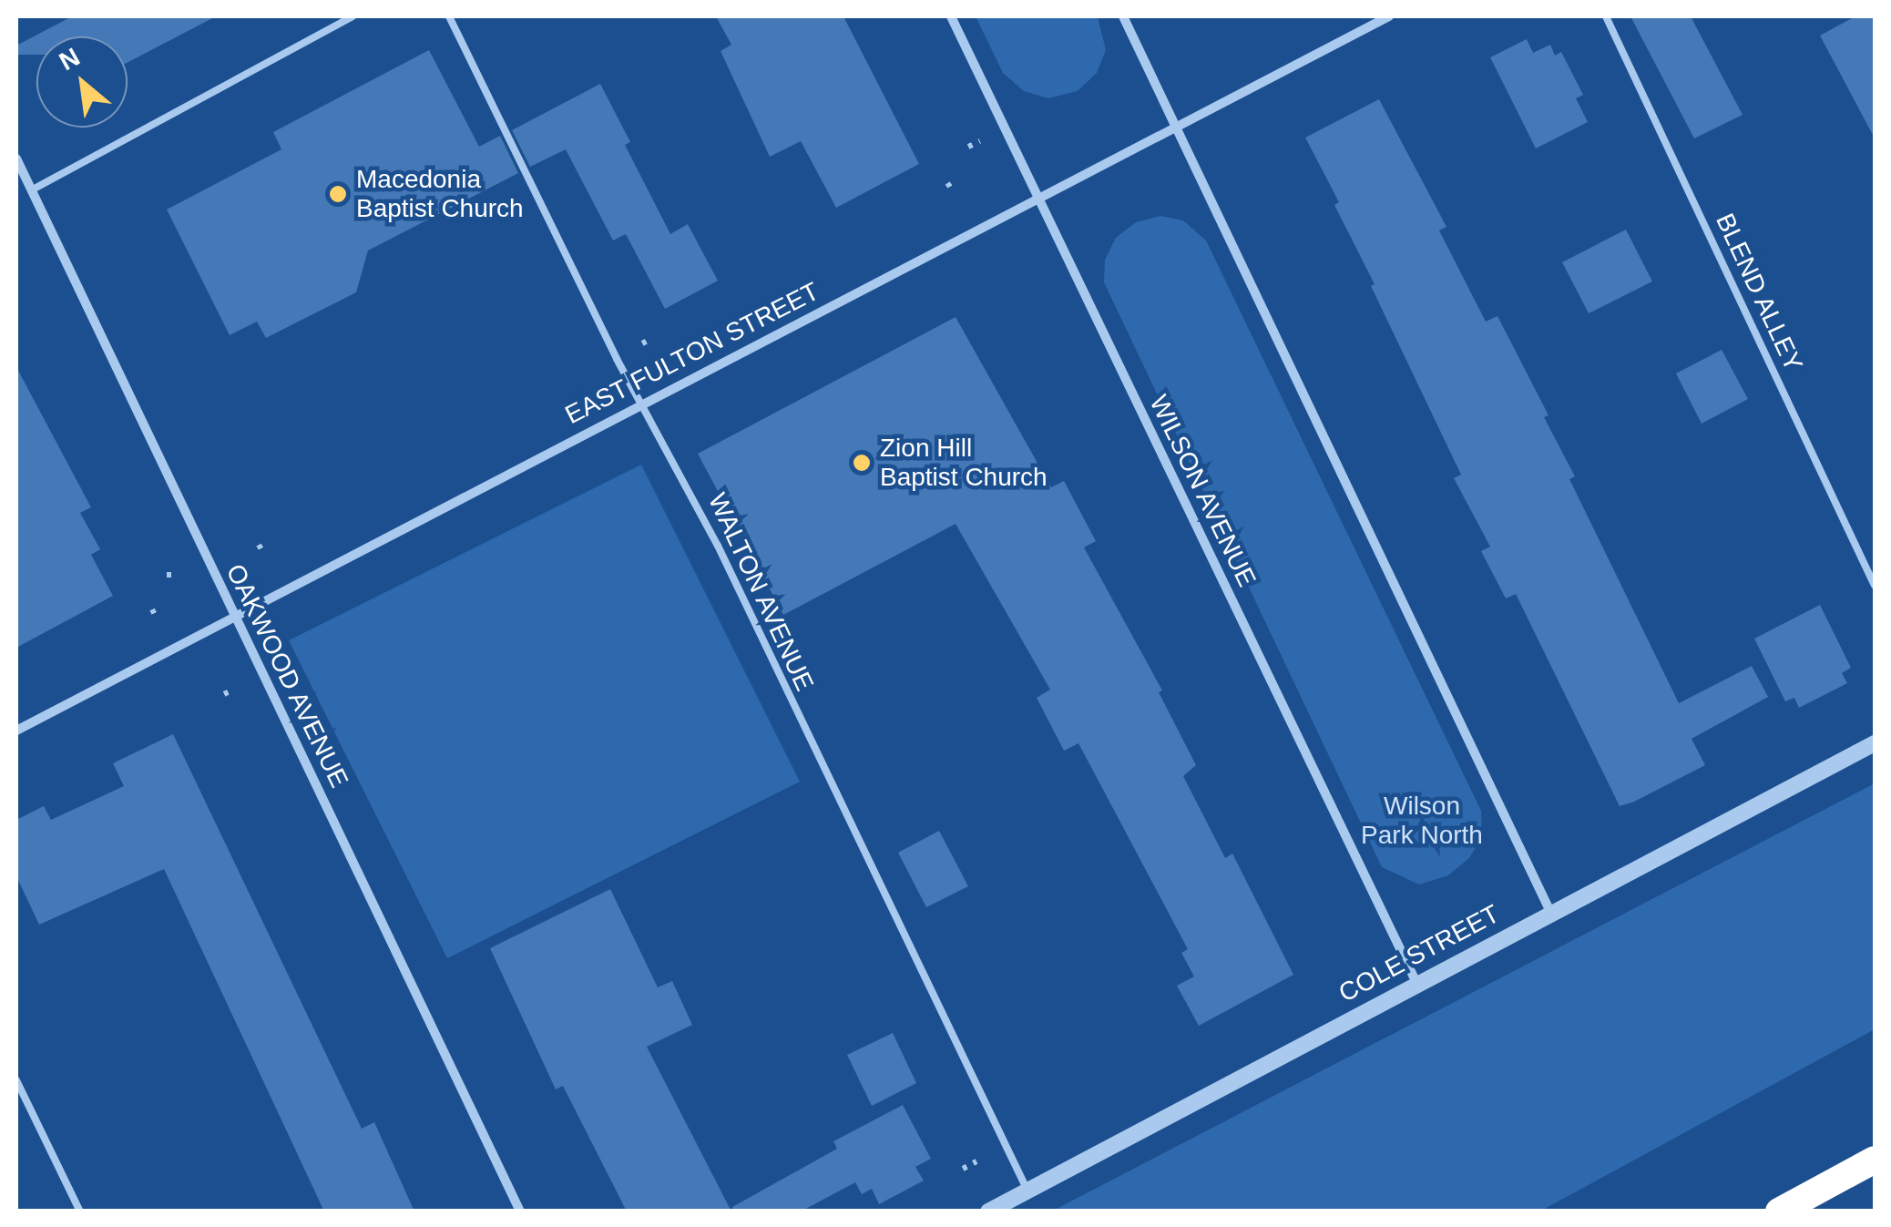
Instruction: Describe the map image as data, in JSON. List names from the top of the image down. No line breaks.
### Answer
{"streets":{"street":["EAST FULTON STREET","WILSON AVENUE","OAKWOOD AVENUE","COLE STREET"],"lane":["BLEND ALLEY","WALTON AVENUE"]},"crossings":[["EAST FULTON STREET","WILSON AVENUE"],["EAST FULTON STREET","WALTON AVENUE"],["EAST FULTON STREET","OAKWOOD AVENUE"],["WILSON AVENUE","COLE STREET"],["WALTON AVENUE","COLE STREET"]],"parks":["Wilson Park North"],"places":["Macedonia Baptist Church","Zion Hill Baptist Church"],"north":"top left"}
